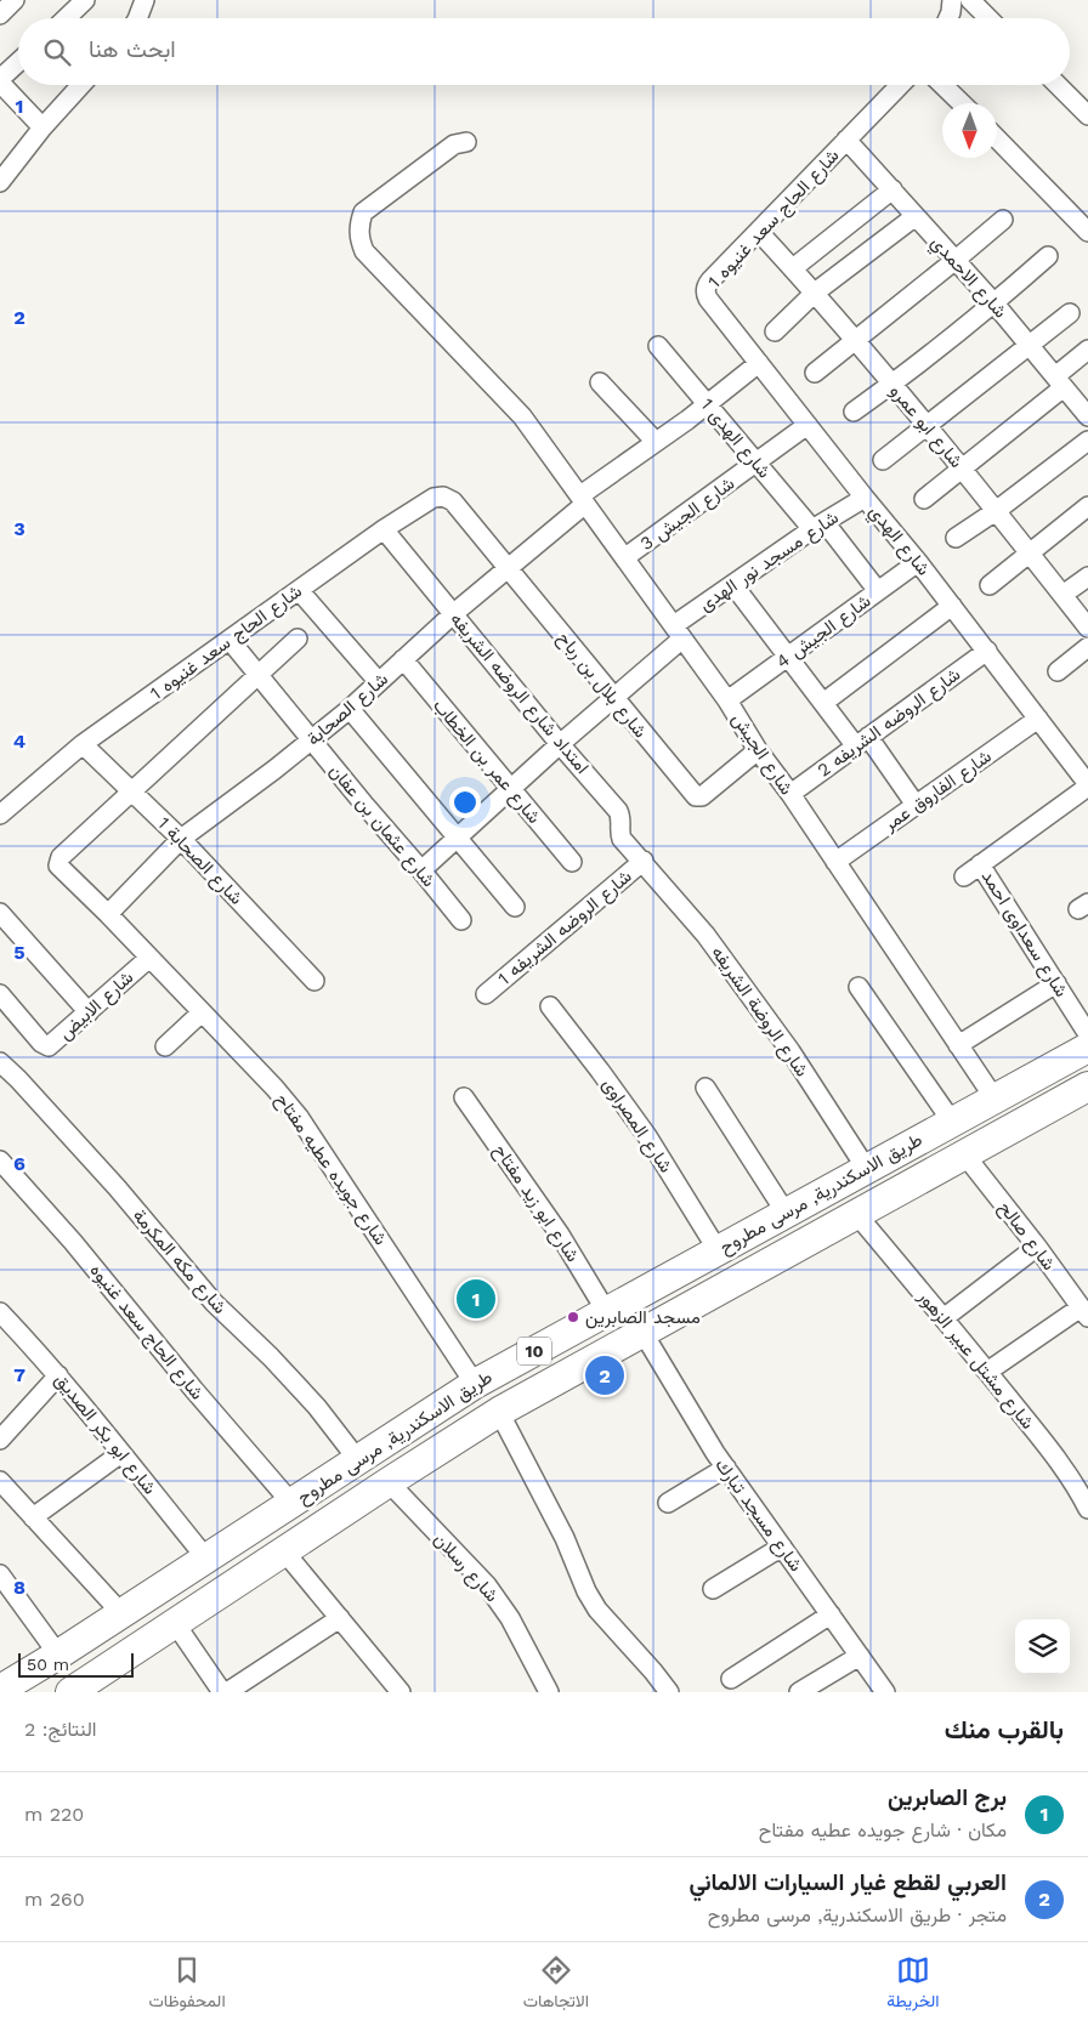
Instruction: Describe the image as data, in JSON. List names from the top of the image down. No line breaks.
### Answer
{"streets":{"main road":["طريق الاسكندرية, مرسى مطروح","10"],"street":["شارع الحاج سعد غنيوه 1","شارع الاحمدي","شارع ابو عمرو","شارع الهدى 1","شارع الجيش 3","شارع الهدي","شارع مسجد نور الهدى","شارع الجيش 4","شارع بلال بن رباح","امتداد شارع الروضه الشريفه","شارع الصحابة","شارع الروضه الشريفه 2","شارع الجيش","شارع عمر بن الخطاب","شارع الفاروق عمر","شارع عثمان بن عفان","شارع الصحابة 1","شارع الروضه الشريفه 1","شارع سعداوى احمد","شارع الابيض","شارع الروضة الشريفه","شارع المصراوى","شارع جويده عطيه مفتاح","شارع ابو زيد مفتاح","شارع صالح","شارع مكه المكرمة","شارع الحاج سعد غنيوه","شارع مشتل عبير الزهور","شارع ابو بكر الصديق","شارع مسجد تبارك","شارع رسلان"]},"crossings":[["شارع الحاج سعد غنيوه 1","شارع الاحمدي"],["شارع الحاج سعد غنيوه 1","شارع ابو عمرو"],["شارع الحاج سعد غنيوه 1","شارع الهدي"],["شارع الحاج سعد غنيوه 1","شارع بلال بن رباح"],["شارع الحاج سعد غنيوه 1","امتداد شارع الروضه الشريفه"],["شارع الحاج سعد غنيوه 1","شارع عثمان بن عفان"],["شارع الحاج سعد غنيوه 1","شارع الصحابة 1"],["شارع الهدى 1","شارع الجيش 3"],["شارع الهدى 1","شارع مسجد نور الهدى"],["شارع الهدى 1","شارع الجيش 4"],["شارع الهدى 1","شارع الصحابة"],["شارع الجيش 3","شارع الهدي"],["شارع الجيش 3","شارع الجيش"],["شارع الهدي","شارع مسجد نور الهدى"],["شارع الهدي","شارع الجيش 4"],["شارع الهدي","شارع الصحابة"],["شارع الهدي","شارع الروضه الشريفه 2"],["شارع الهدي","شارع الفاروق عمر"],["شارع مسجد نور الهدى","شارع بلال بن رباح"],["شارع مسجد نور الهدى","امتداد شارع الروضه الشريفه"],["شارع مسجد نور الهدى","شارع الجيش"],["شارع مسجد نور الهدى","شارع عمر بن الخطاب"],["شارع مسجد نور الهدى","شارع عثمان بن عفان"],["شارع الجيش 4","شارع الجيش"],["شارع بلال بن رباح","شارع الصحابة"],["شارع بلال بن رباح","شارع الجيش"],["امتداد شارع الروضه الشريفه","شارع الصحابة"],["امتداد شارع الروضه الشريفه","شارع الروضه الشريفه 1"],["امتداد شارع الروضه الشريفه","شارع الروضة الشريفه"],["شارع الصحابة","شارع الجيش"],["شارع الصحابة","شارع عمر بن الخطاب"],["شارع الصحابة","شارع عثمان بن عفان"],["شارع الصحابة","شارع الصحابة 1"],["شارع الصحابة","شارع جويده عطيه مفتاح"],["شارع الروضه الشريفه 2","شارع الجيش"],["شارع الجيش","شارع الفاروق عمر"],["شارع الجيش","طريق الاسكندرية, مرسى مطروح"],["شارع الصحابة 1","شارع جويده عطيه مفتاح"],["شارع الروضه الشريفه 1","شارع الروضة الشريفه"],["شارع الابيض","شارع جويده عطيه مفتاح"],["شارع الروضة الشريفه","طريق الاسكندرية, مرسى مطروح"],["شارع المصراوى","طريق الاسكندرية, مرسى مطروح"],["شارع جويده عطيه مفتاح","طريق الاسكندرية, مرسى مطروح"],["طريق الاسكندرية, مرسى مطروح","شارع ابو زيد مفتاح"],["طريق الاسكندرية, مرسى مطروح","شارع صالح"],["طريق الاسكندرية, مرسى مطروح","شارع مكه المكرمة"],["طريق الاسكندرية, مرسى مطروح","شارع الحاج سعد غنيوه"],["طريق الاسكندرية, مرسى مطروح","شارع مشتل عبير الزهور"],["طريق الاسكندرية, مرسى مطروح","شارع ابو بكر الصديق"],["طريق الاسكندرية, مرسى مطروح","شارع مسجد تبارك"],["طريق الاسكندرية, مرسى مطروح","شارع رسلان"]],"places":["مسجد الصابرين"],"scale_bar":"50 m","north":"bottom","page":{"search":"ابحث هنا","pins":["1","2"],"scale":"50 m","heading":["بالقرب منك","النتائج: 2"],"list":[{"mark":"1","name":"برج الصابرين","note":"مكان · شارع جويده عطيه مفتاح","value":"220 m"},{"mark":"2","name":"العربي لقطع غيار السيارات الالماني","note":"متجر · طريق الاسكندرية, مرسى مطروح","value":"260 m"}],"nav":["الخريطة","الاتجاهات","المحفوظات"]},"grid":{"rows":["1","2","3","4","5","6","7","8"]}}
